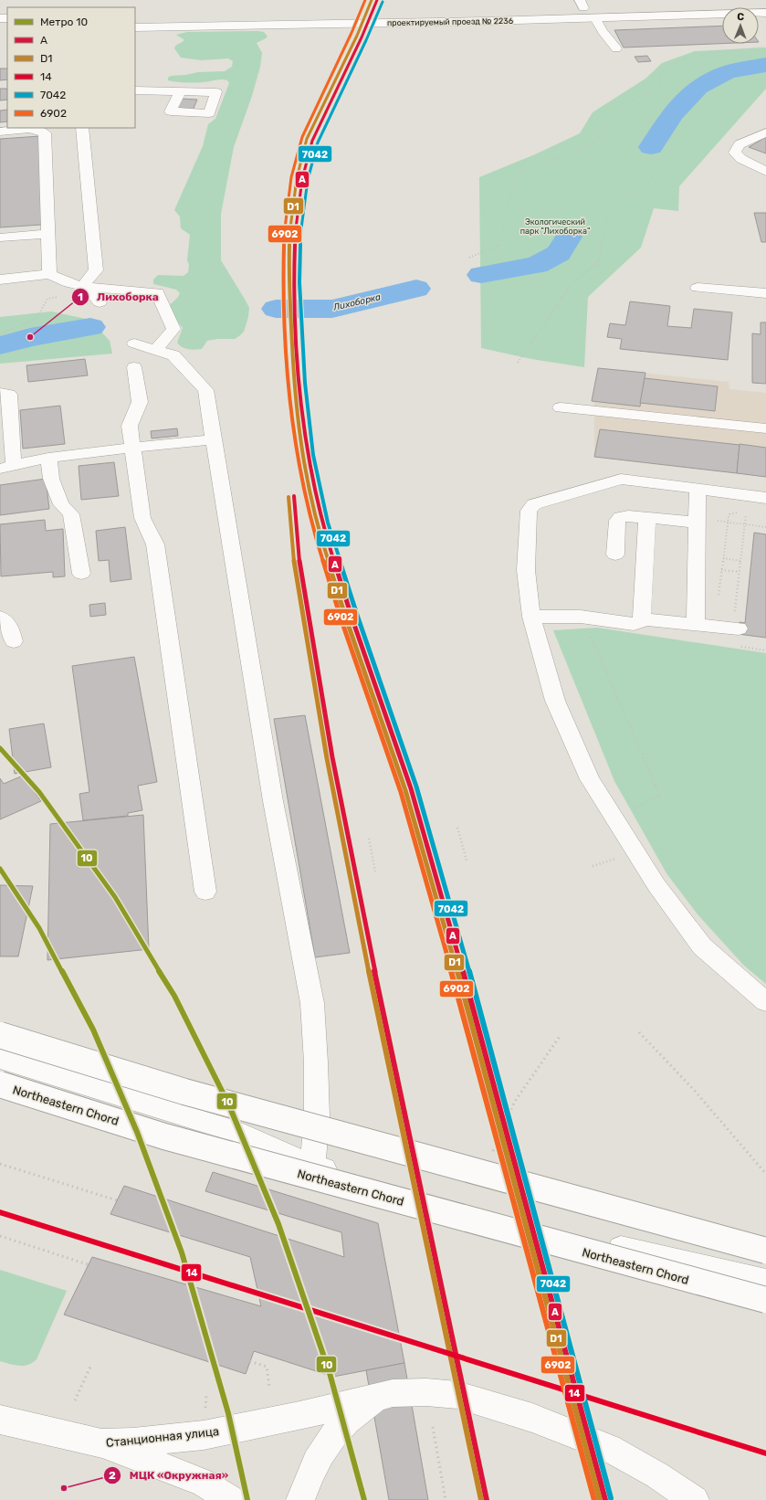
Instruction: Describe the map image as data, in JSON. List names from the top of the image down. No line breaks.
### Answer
{"streets":{"main road":["проектируемый проезд № 2236","Northeastern Chord","Станционная улица"]},"water":["Лихоборка"],"parks":["Экологический парк \"Лихоборка\""],"places":["Лихоборка","МЦК «Окружная»"],"lines":["transit line A","transit line D1","transit line 6902","transit line 7042","metro line 10","transit line 14"],"legend":["Метро 10","A","D1","14","7042","6902"],"north":"top"}
